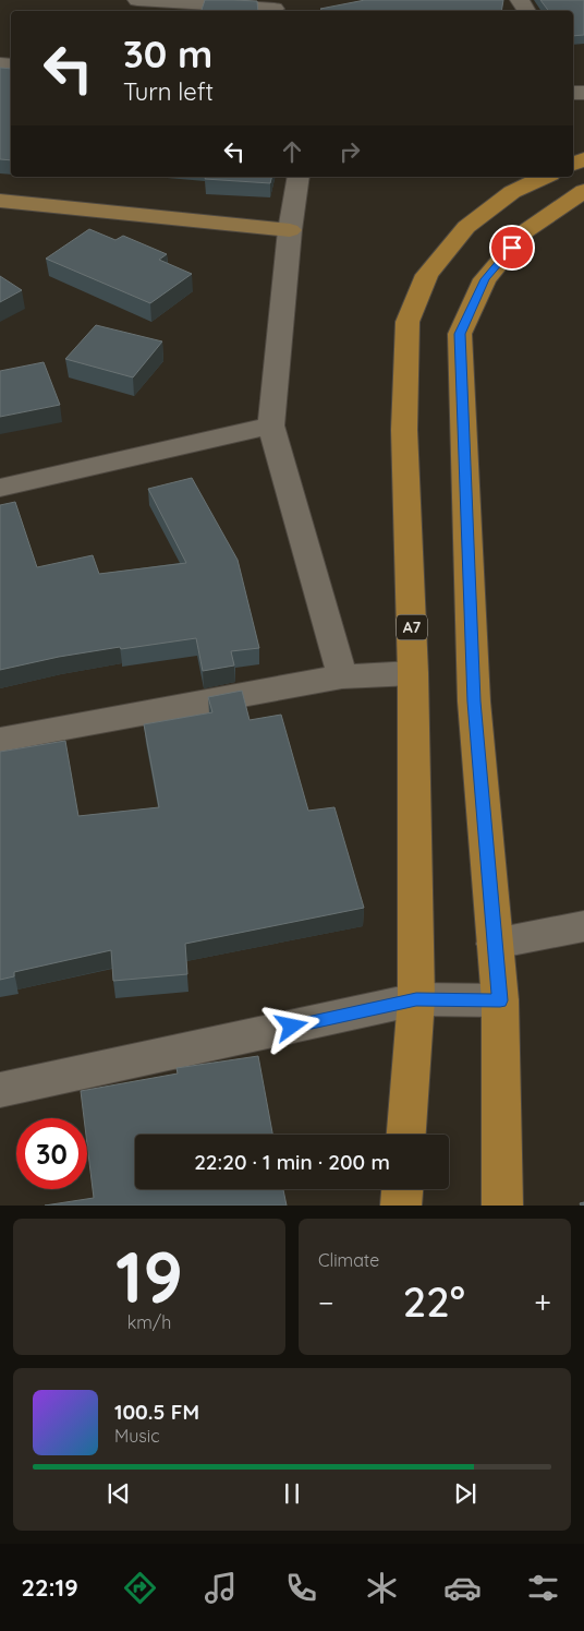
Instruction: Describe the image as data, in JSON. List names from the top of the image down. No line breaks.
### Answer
{"streets":{"highway":["A7"]},"page":{"turn":["30 m","Turn left"],"limit":"30","trip":"22:20 · 1 min · 200 m","tile":[["19","km/h"],"Climate"],"heat":["−","22°","+"],"song":["100.5 FM","Music"],"tabs":"22:19"}}
